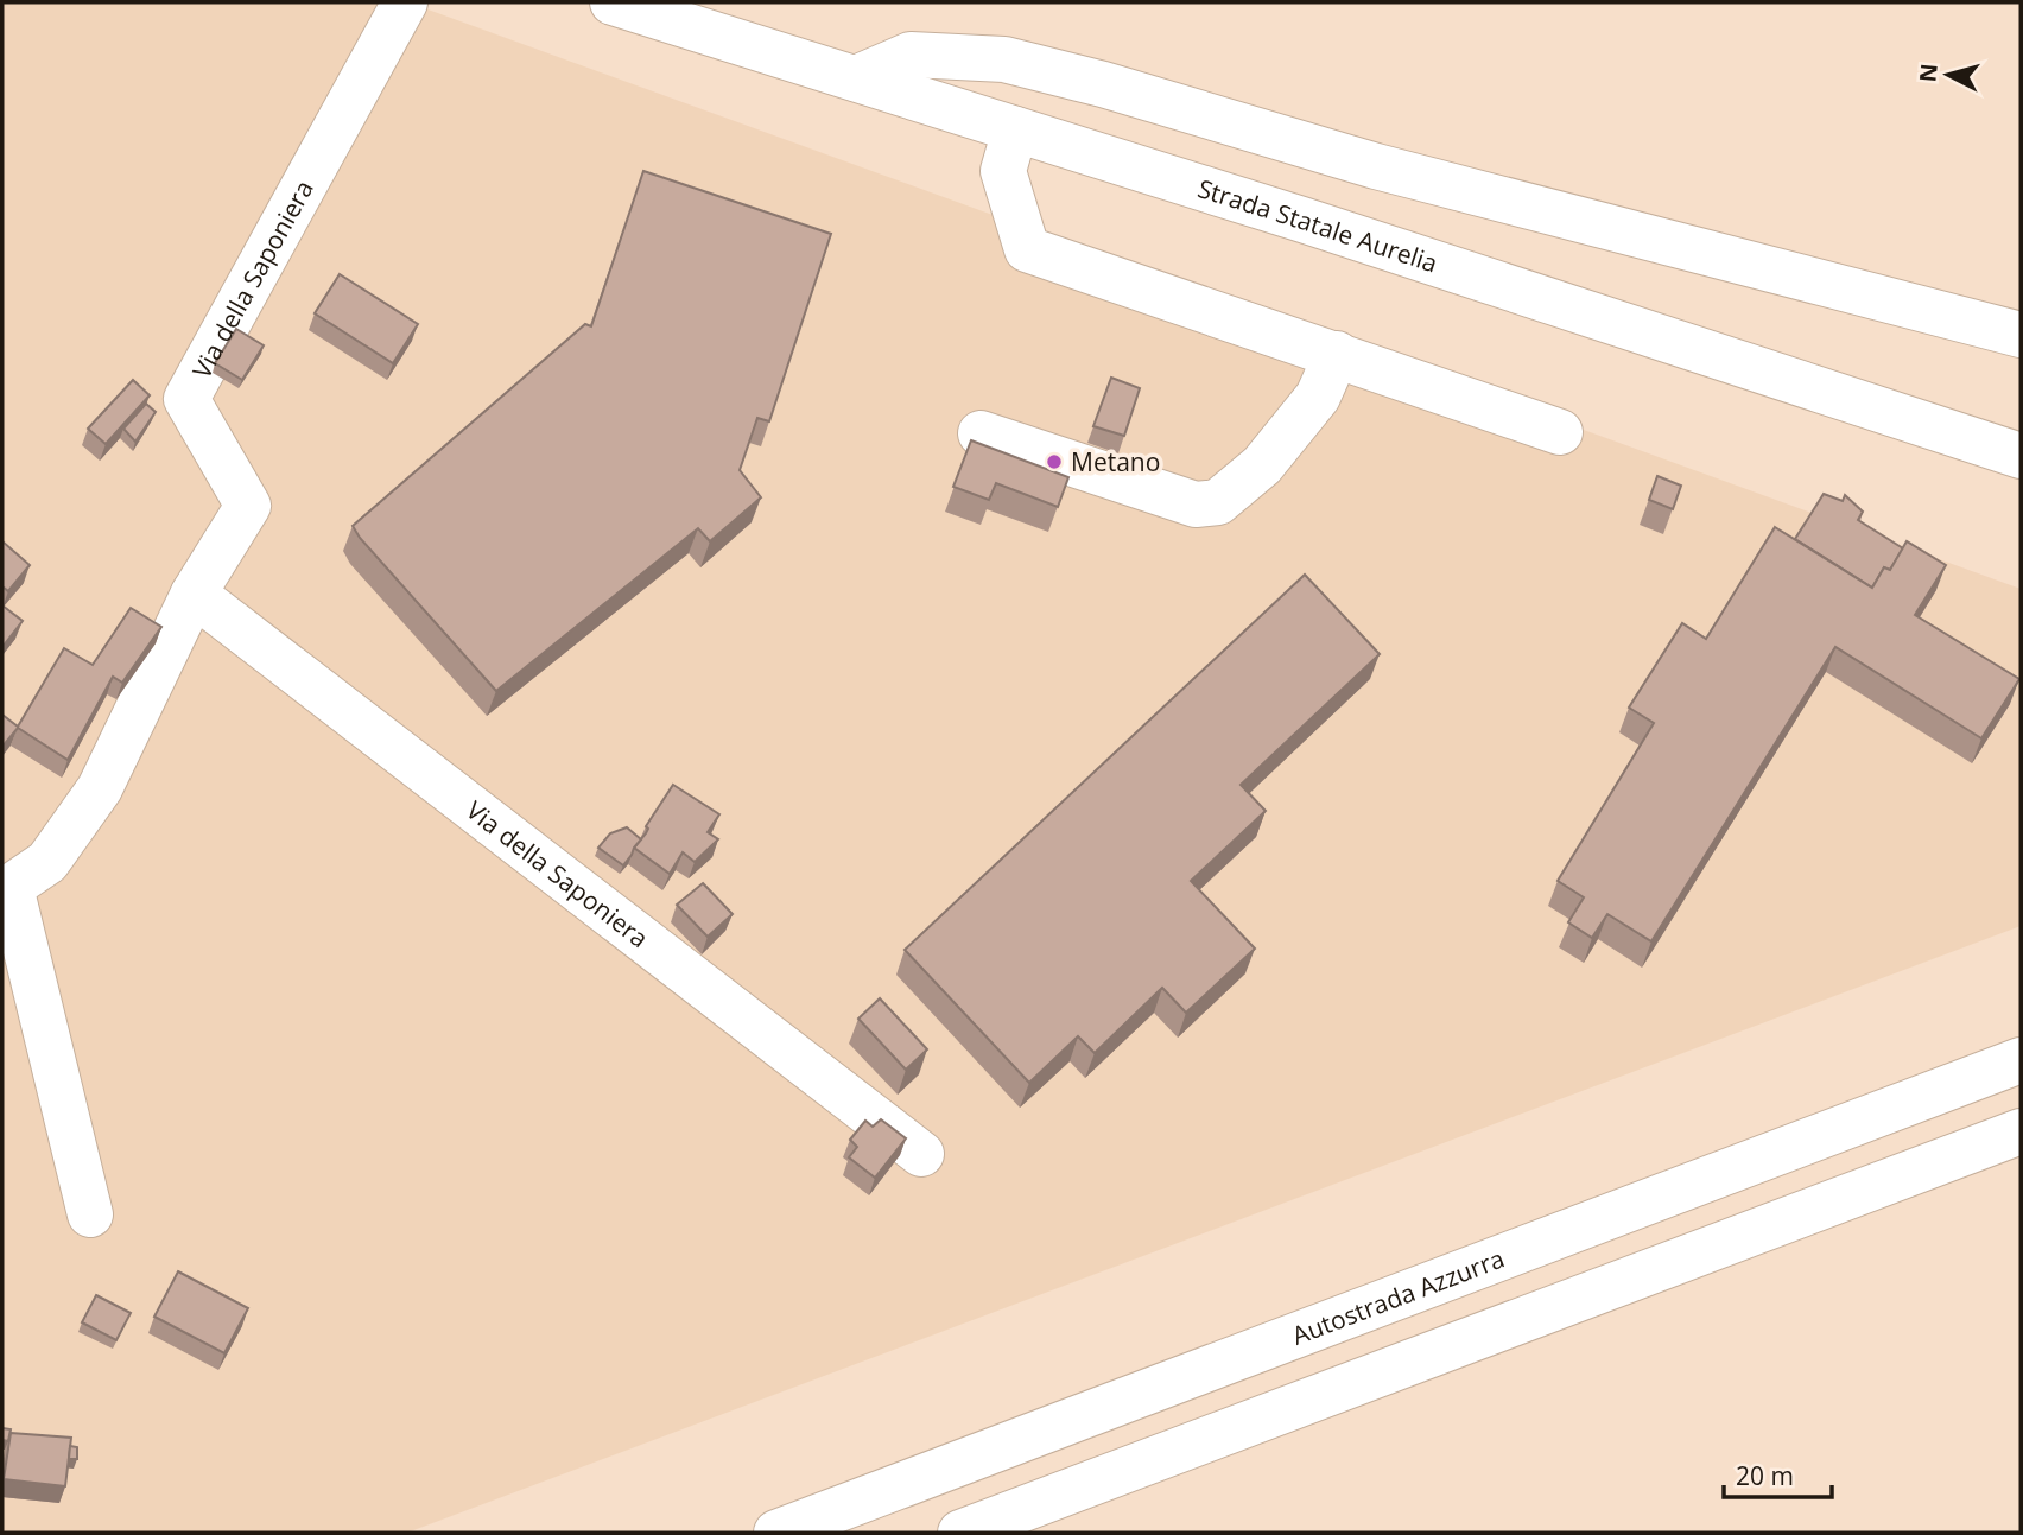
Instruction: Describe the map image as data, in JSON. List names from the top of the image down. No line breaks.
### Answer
{"streets":{"main road":["Strada Statale Aurelia","Via della Saponiera","Autostrada Azzurra"]},"places":["Metano"],"scale_bar":"20 m","north":"left"}
